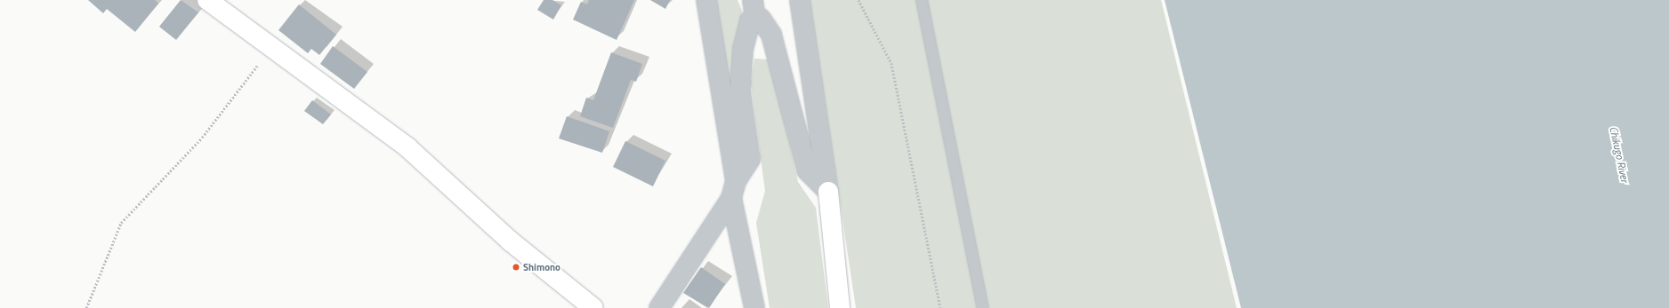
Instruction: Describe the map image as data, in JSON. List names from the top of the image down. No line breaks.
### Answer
{"water":["Chikugo River"],"places":["Shimono"]}
